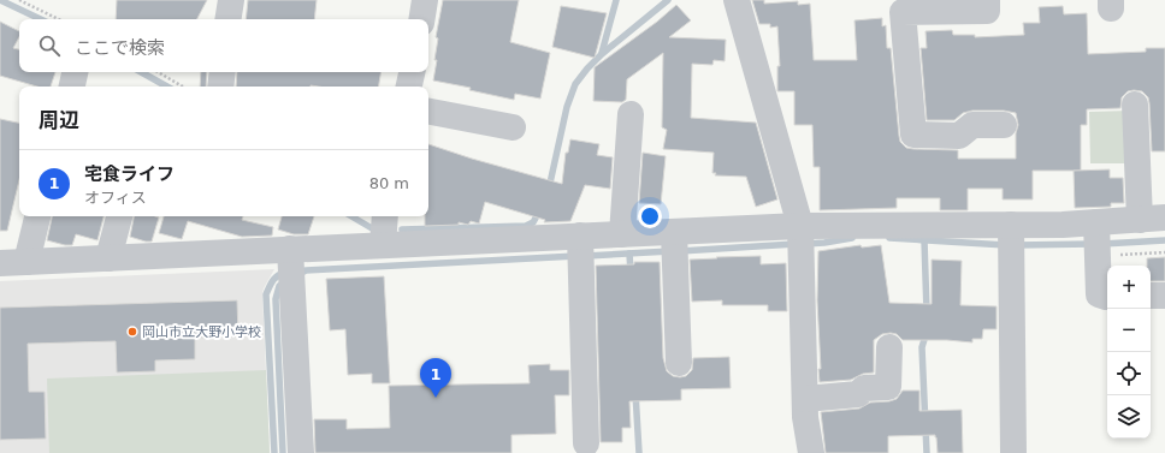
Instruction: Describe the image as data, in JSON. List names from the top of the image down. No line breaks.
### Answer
{"places":["岡山市立大野小学校"],"page":{"search":"ここで検索","heading":"周辺","list":[{"mark":"1","name":"宅食ライフ","note":"オフィス","value":"80 m"}],"map_buttons":["+","−"],"pins":"1"}}
